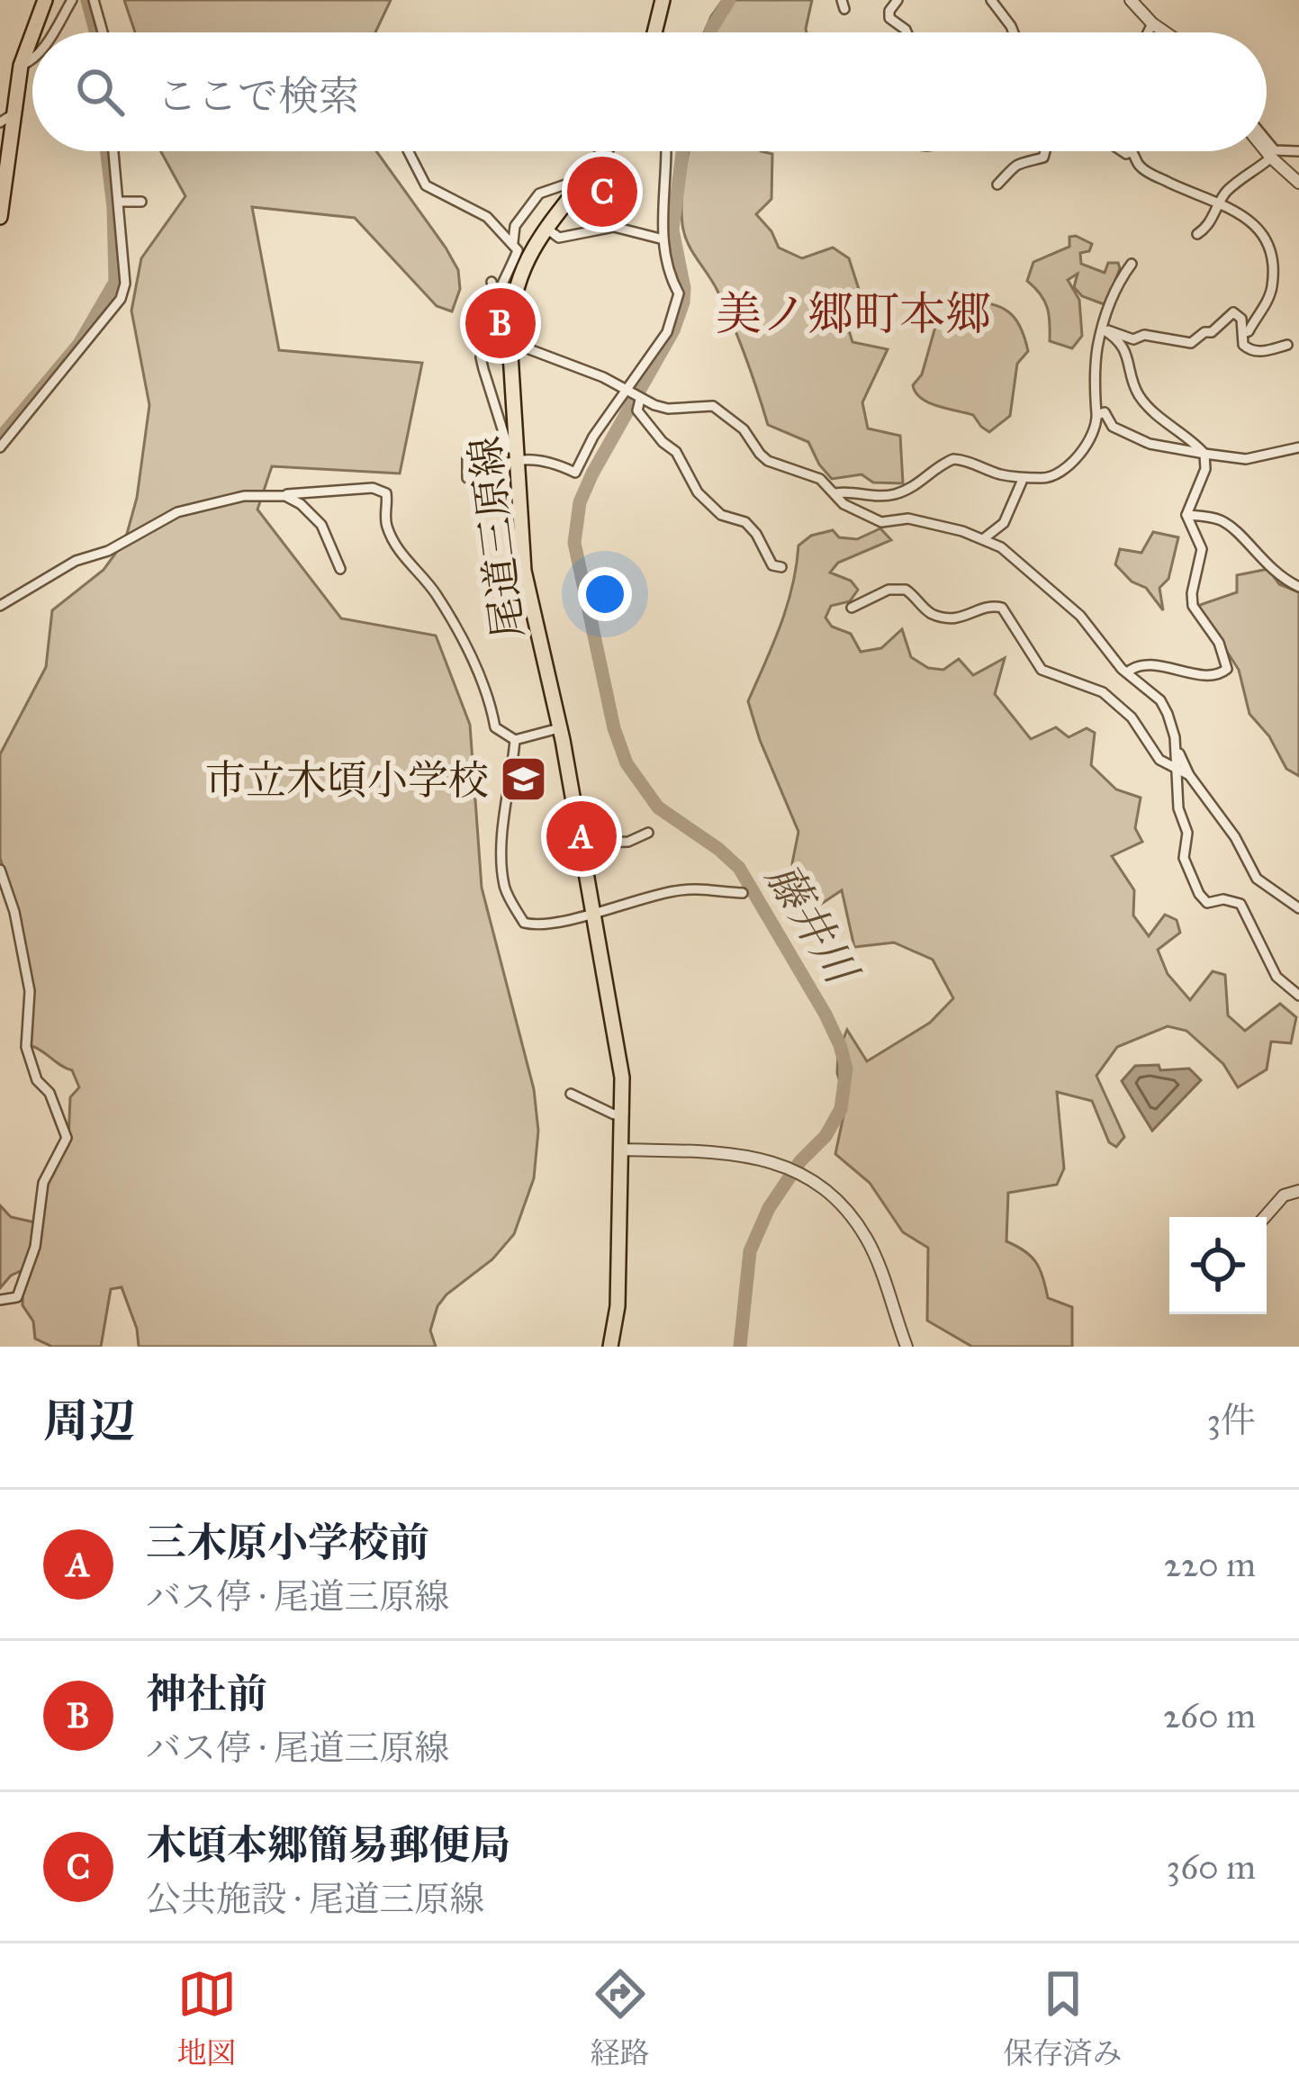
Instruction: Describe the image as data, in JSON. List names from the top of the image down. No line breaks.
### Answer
{"streets":{"main road":["尾道三原線"]},"districts":["美ノ郷町本郷"],"water":["藤井川"],"places":{"school or university":["市立木頃小学校"]},"page":{"search":"ここで検索","pins":["C","B","A"],"heading":["周辺","3件"],"list":[{"mark":"A","name":"三木原小学校前","note":"バス停 · 尾道三原線","value":"220 m"},{"mark":"B","name":"神社前","note":"バス停 · 尾道三原線","value":"260 m"},{"mark":"C","name":"木頃本郷簡易郵便局","note":"公共施設 · 尾道三原線","value":"360 m"}],"nav":["地図","経路","保存済み"]}}
